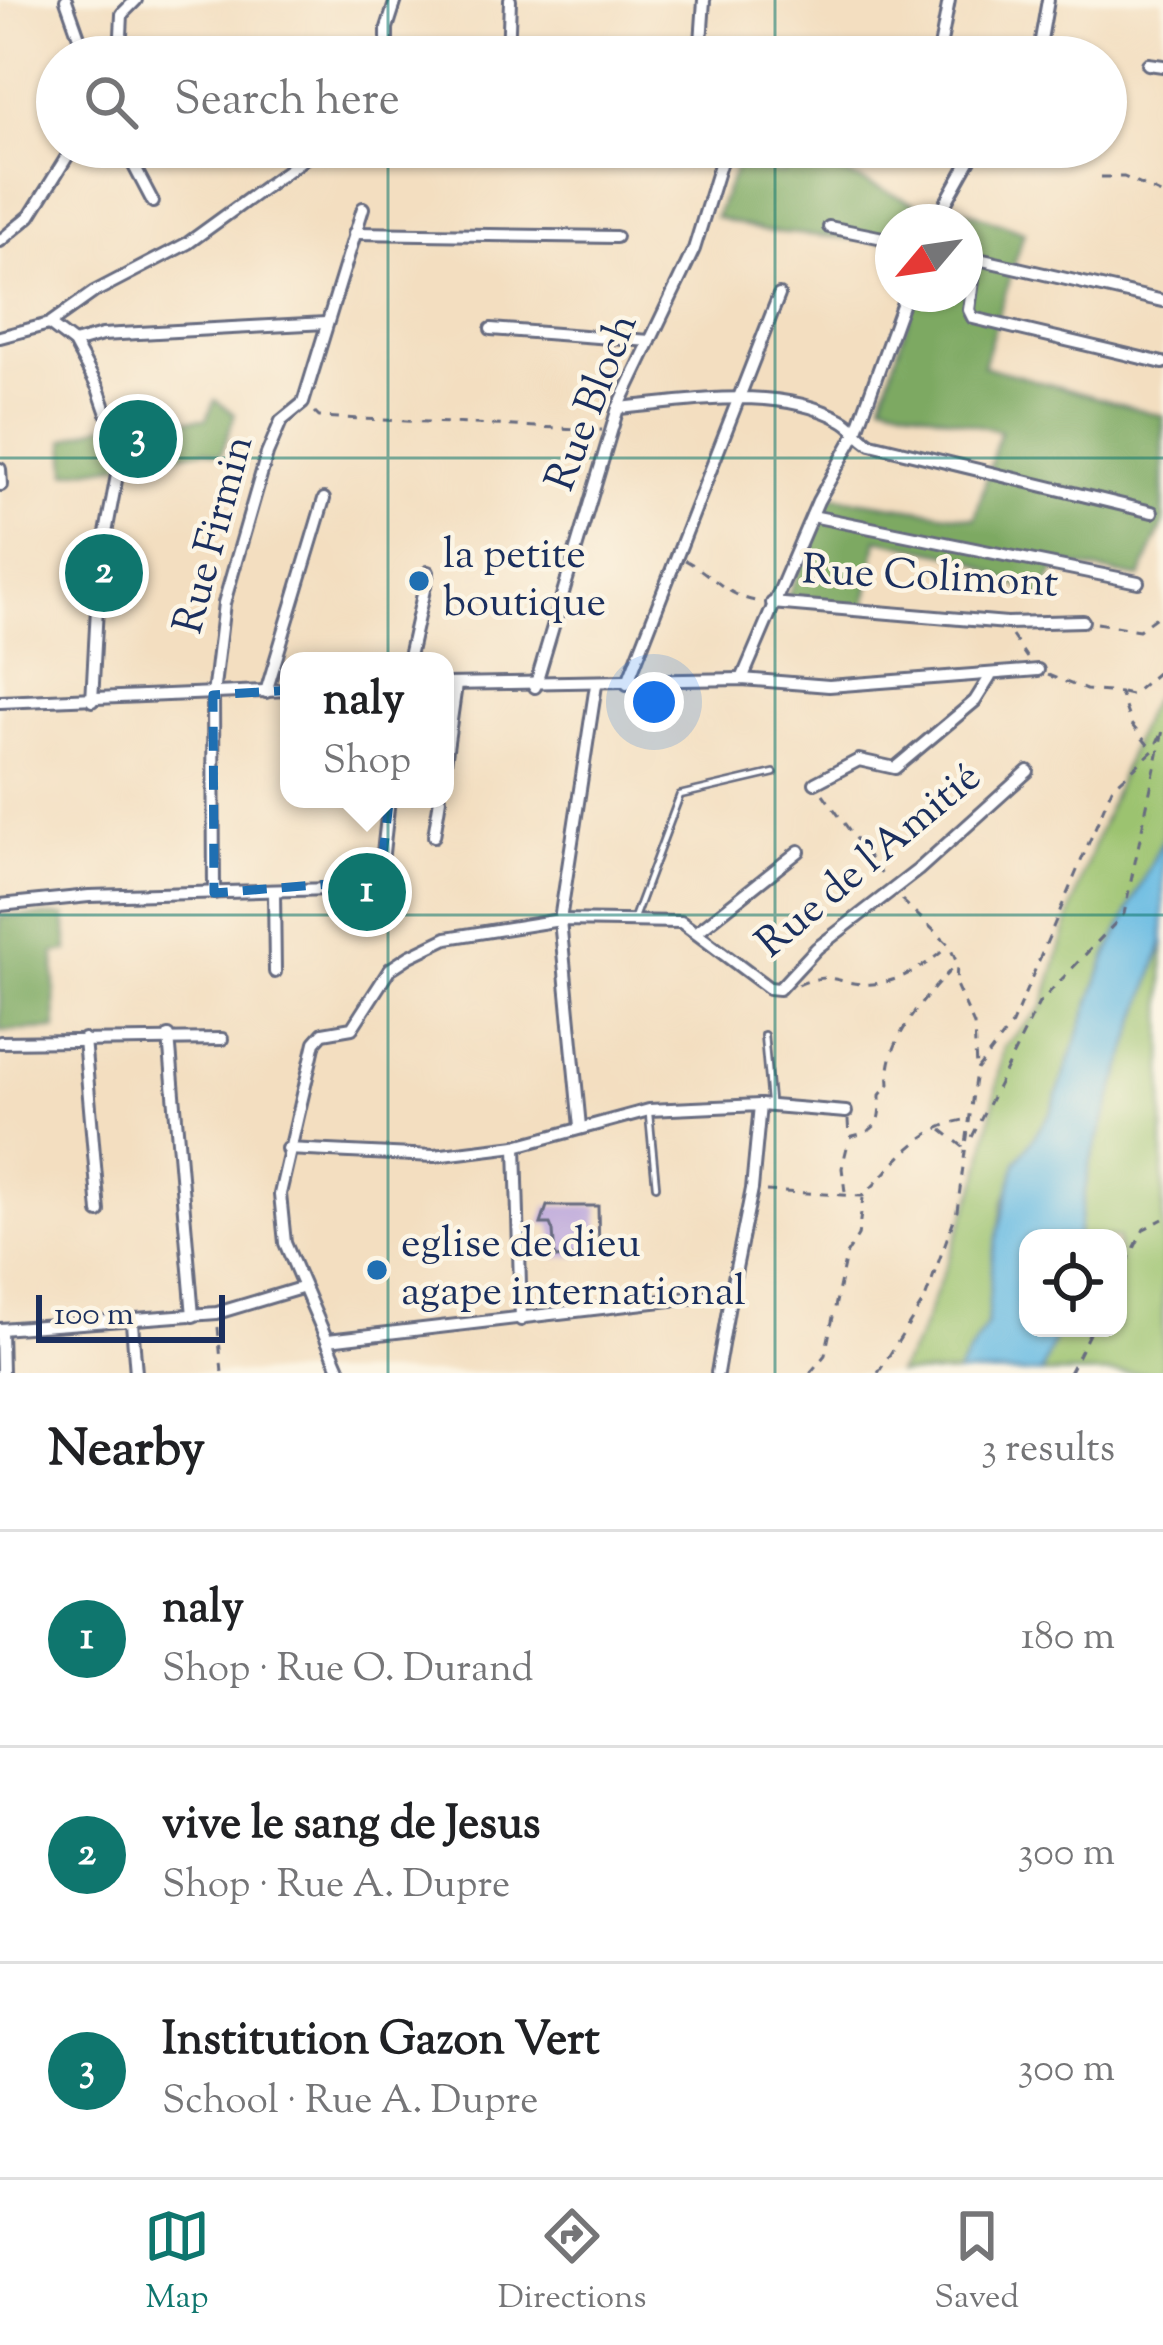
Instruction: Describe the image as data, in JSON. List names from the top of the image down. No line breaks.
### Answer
{"streets":{"street":["Rue Bloch","Rue Firmin","Rue Colimont","Rue de l'Amitié"]},"places":["la petite boutique","eglise de dieu agape international"],"scale_bar":"100 m","north":"bottom left","page":{"search":"Search here","pins":["3","2","1"],"popup":["naly","Shop"],"scale":"100 m","heading":["Nearby","3 results"],"list":[{"mark":"1","name":"naly","note":"Shop · Rue O. Durand","value":"180 m"},{"mark":"2","name":"vive le sang de Jesus","note":"Shop · Rue A. Dupre","value":"300 m"},{"mark":"3","name":"Institution Gazon Vert","note":"School · Rue A. Dupre","value":"300 m"}],"nav":["Map","Directions","Saved"]}}
